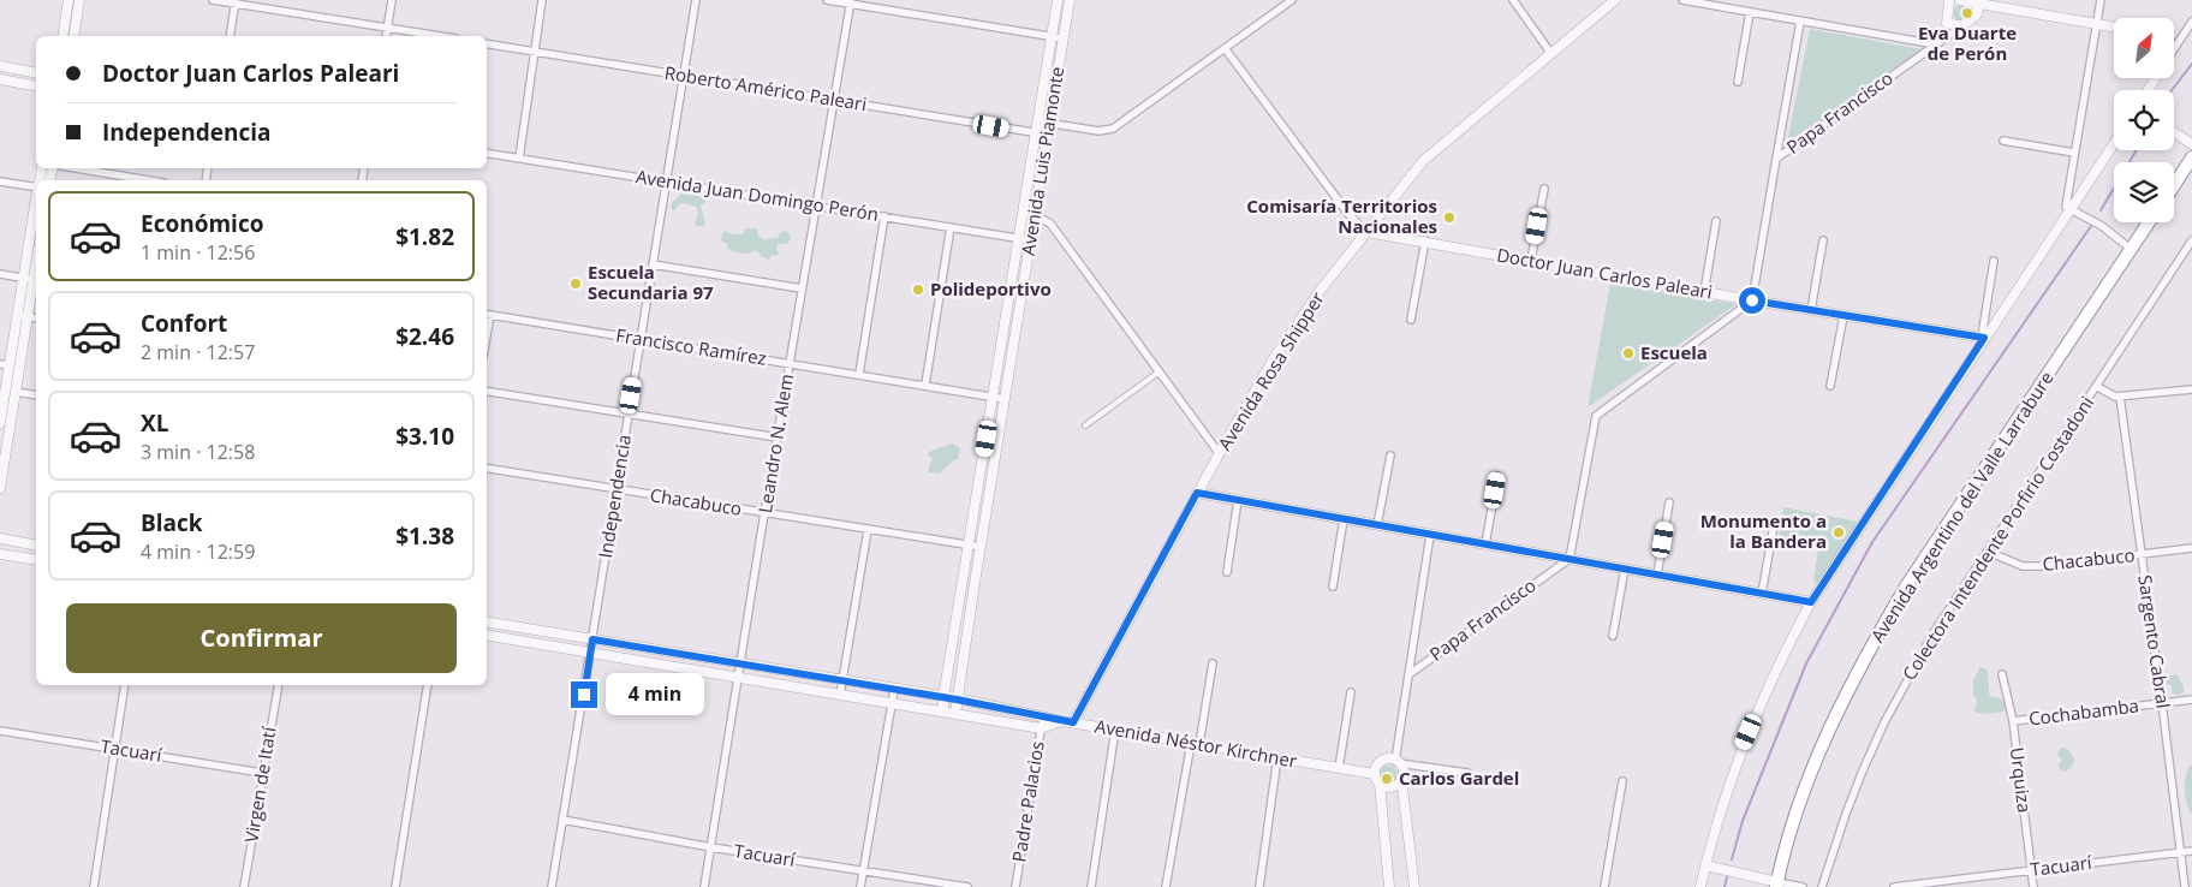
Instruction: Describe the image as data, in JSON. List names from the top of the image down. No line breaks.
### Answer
{"streets":{"highway":["Avenida Argentino del Valle Larrabure"],"street":["Roberto Américo Paleari","Papa Francisco","Avenida Luis Piamonte","Avenida Juan Domingo Perón","Doctor Juan Carlos Paleari","Francisco Ramírez","Avenida Rosa Shipper","Leandro N. Alem","Independencia","Chacabuco","Colectora Intendente Porfirio Costadoni","Sargento Cabral","Cochabamba","Avenida Néstor Kirchner","Tacuarí","Urquiza","Virgen de Itatí","Padre Palacios"]},"crossings":[["Roberto Américo Paleari","Avenida Luis Piamonte"],["Roberto Américo Paleari","Leandro N. Alem"],["Roberto Américo Paleari","Independencia"],["Papa Francisco","Doctor Juan Carlos Paleari"],["Avenida Luis Piamonte","Avenida Juan Domingo Perón"],["Avenida Luis Piamonte","Francisco Ramírez"],["Avenida Luis Piamonte","Chacabuco"],["Avenida Luis Piamonte","Avenida Néstor Kirchner"],["Avenida Juan Domingo Perón","Leandro N. Alem"],["Avenida Juan Domingo Perón","Independencia"],["Doctor Juan Carlos Paleari","Avenida Rosa Shipper"],["Francisco Ramírez","Leandro N. Alem"],["Francisco Ramírez","Independencia"],["Avenida Rosa Shipper","Avenida Néstor Kirchner"],["Leandro N. Alem","Chacabuco"],["Leandro N. Alem","Avenida Néstor Kirchner"],["Leandro N. Alem","Tacuarí"],["Independencia","Chacabuco"],["Independencia","Avenida Néstor Kirchner"],["Independencia","Tacuarí"],["Chacabuco","Colectora Intendente Porfirio Costadoni"],["Chacabuco","Sargento Cabral"],["Sargento Cabral","Cochabamba"],["Sargento Cabral","Tacuarí"],["Cochabamba","Urquiza"],["Avenida Néstor Kirchner","Padre Palacios"],["Tacuarí","Urquiza"],["Tacuarí","Virgen de Itatí"]],"places":["Eva Duarte de Perón","Comisaría Territorios Nacionales","Escuela Secundaria 97","Polideportivo","Escuela","Monumento a la Bandera","Carlos Gardel"],"north":"top right","page":{"banner":["Doctor Juan Carlos Paleari","Independencia"],"list":[{"name":"Económico","note":"1 min · 12:56","value":"$1.82"},{"name":"Confort","note":"2 min · 12:57","value":"$2.46"},{"name":"XL","note":"3 min · 12:58","value":"$3.10"},{"name":"Black","note":"4 min · 12:59","value":"$1.38"}],"buttons":"Confirmar","bubble":"4 min"}}
